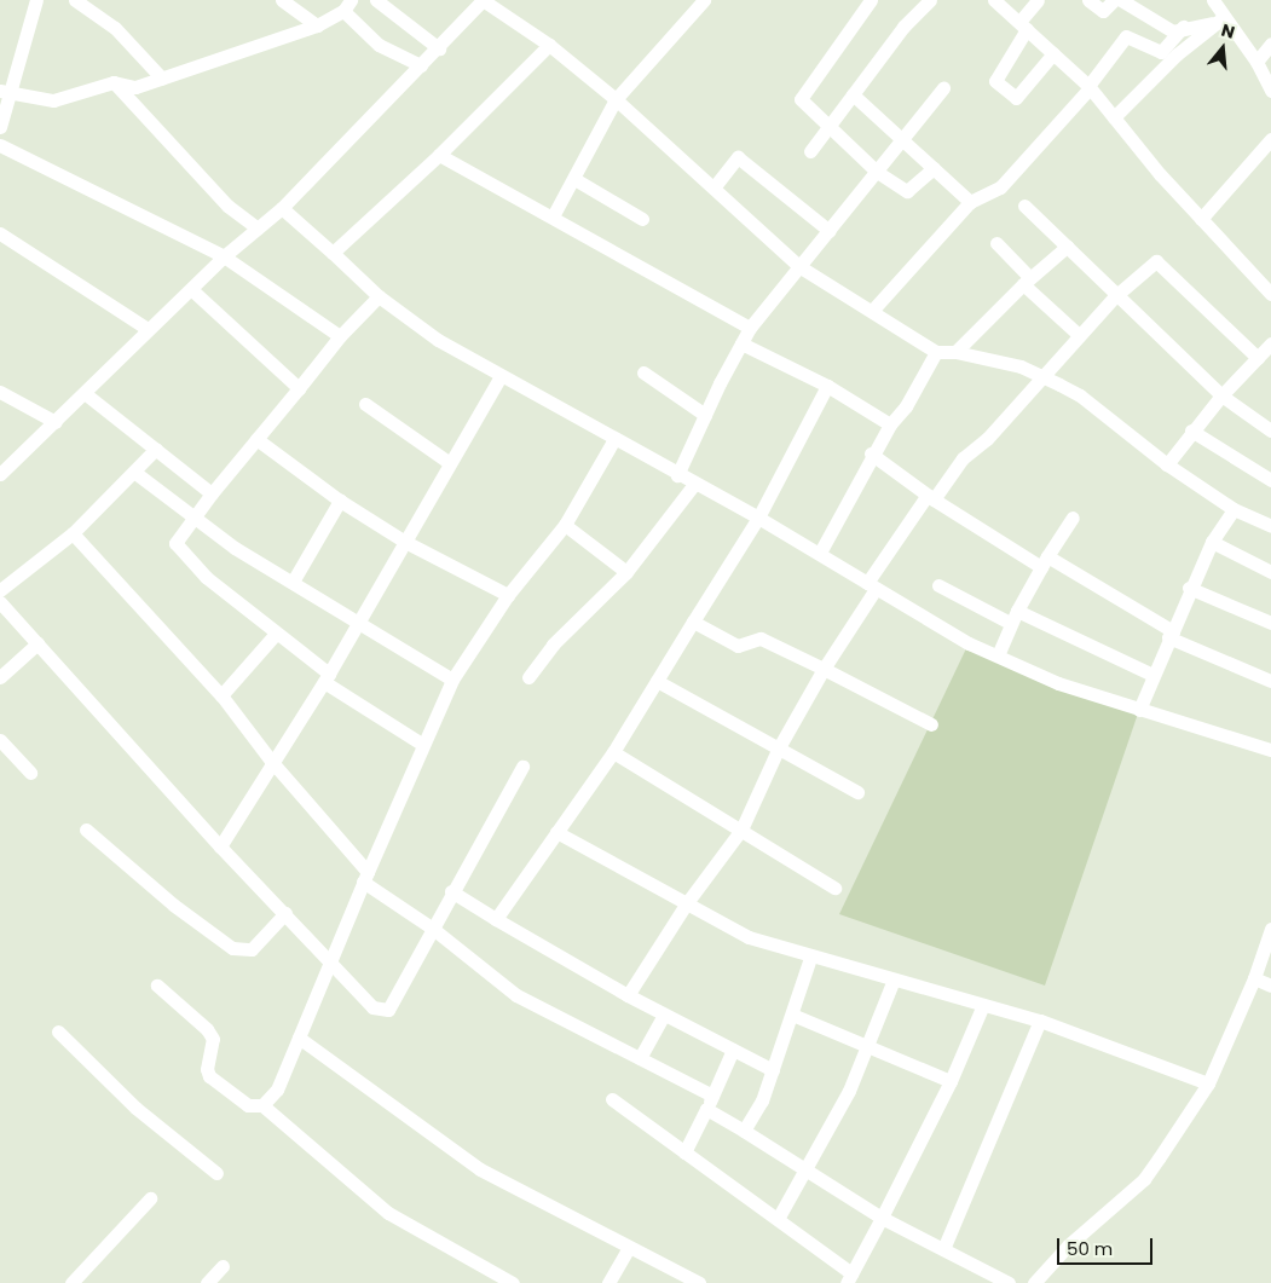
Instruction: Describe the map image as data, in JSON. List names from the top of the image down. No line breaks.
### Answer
{"scale_bar":"50 m","north":"top"}
